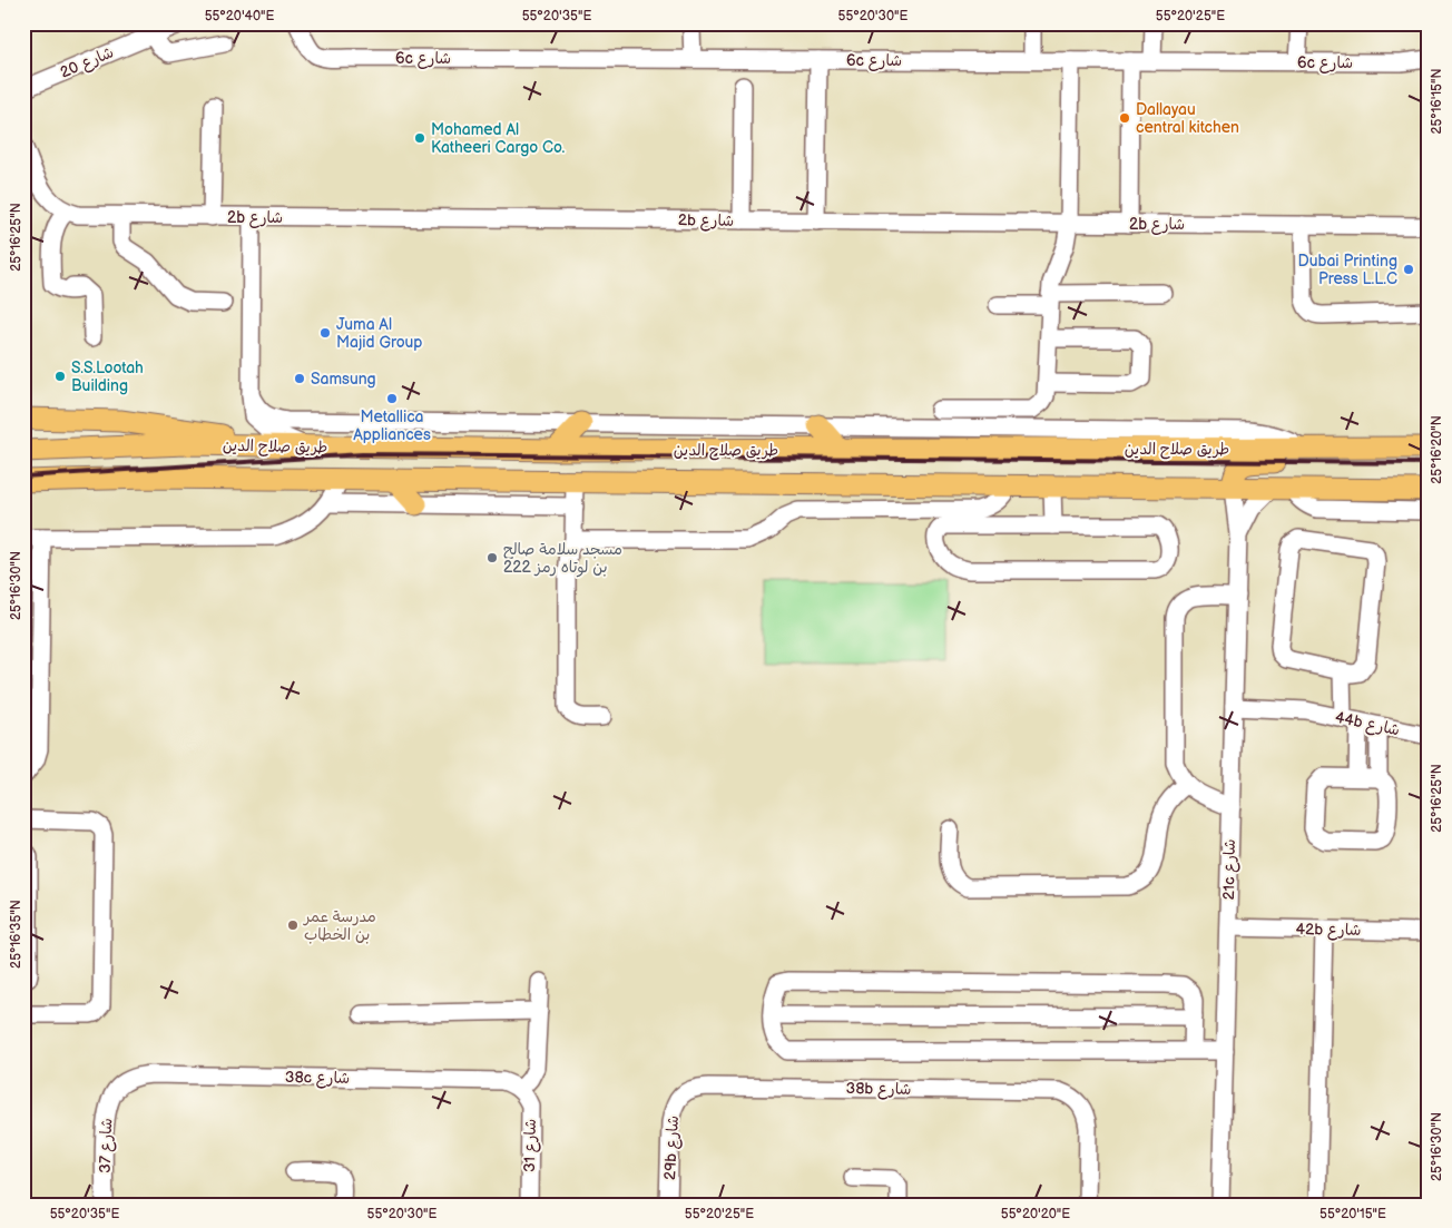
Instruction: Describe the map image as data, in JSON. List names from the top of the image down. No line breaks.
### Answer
{"streets":{"main road":["طريق صلاح الدين"],"street":["6c شارع","شارع 20","2b شارع","44b شارع","21c شارع","42b شارع","38c شارع","38b شارع","شارع 37","شارع 31","29b شارع"]},"crossings":[["طريق صلاح الدين","21c شارع"],["44b شارع","21c شارع"],["21c شارع","42b شارع"],["38c شارع","شارع 37"],["38c شارع","شارع 31"],["38b شارع","29b شارع"]],"places":["Dallayau central kitchen","Mohamed Al Katheeri Cargo Co.","Dubai Printing Press L.L.C","Juma Al Majid Group","S.S.Lootah Building","Samsung","Metallica Appliances","مسجد سلامة صالح بن لوتاه رمز 222","مدرسة عمر بن الخطاب"],"coordinates":["55°20'40\"E","55°20'35\"E","55°20'30\"E","55°20'25\"E","25°16'15\"N","25°16'25\"N","25°16'20\"N","25°16'30\"N","25°16'35\"N","55°20'20\"E","55°20'15\"E"]}
